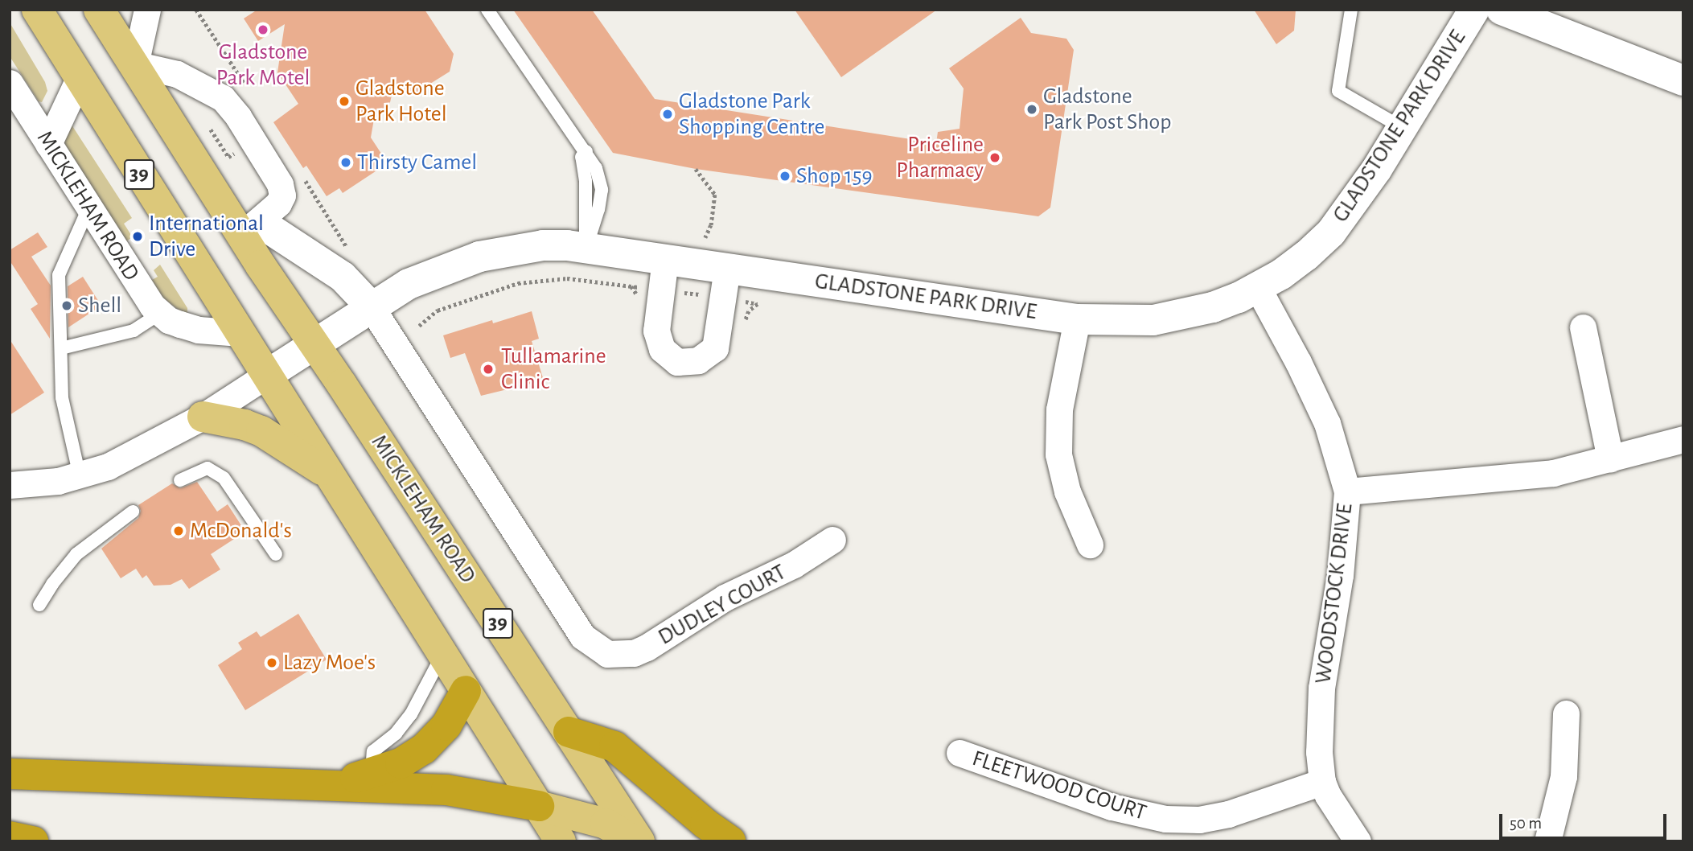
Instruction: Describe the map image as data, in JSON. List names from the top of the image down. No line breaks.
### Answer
{"streets":{"main road":["39","MICKLEHAM ROAD"],"street":["GLADSTONE PARK DRIVE","WOODSTOCK DRIVE","DUDLEY COURT","FLEETWOOD COURT"]},"crossings":[["GLADSTONE PARK DRIVE","39"],["GLADSTONE PARK DRIVE","MICKLEHAM ROAD"],["GLADSTONE PARK DRIVE","WOODSTOCK DRIVE"],["GLADSTONE PARK DRIVE","DUDLEY COURT"],["39","MICKLEHAM ROAD"],["WOODSTOCK DRIVE","FLEETWOOD COURT"]],"places":["Gladstone Park Motel","Gladstone Park Hotel","Gladstone Park Post Shop","Gladstone Park Shopping Centre","Priceline Pharmacy","Thirsty Camel","Shop 159","International Drive","Shell","Tullamarine Clinic","McDonald's","Lazy Moe's"],"scale_bar":"50 m"}
